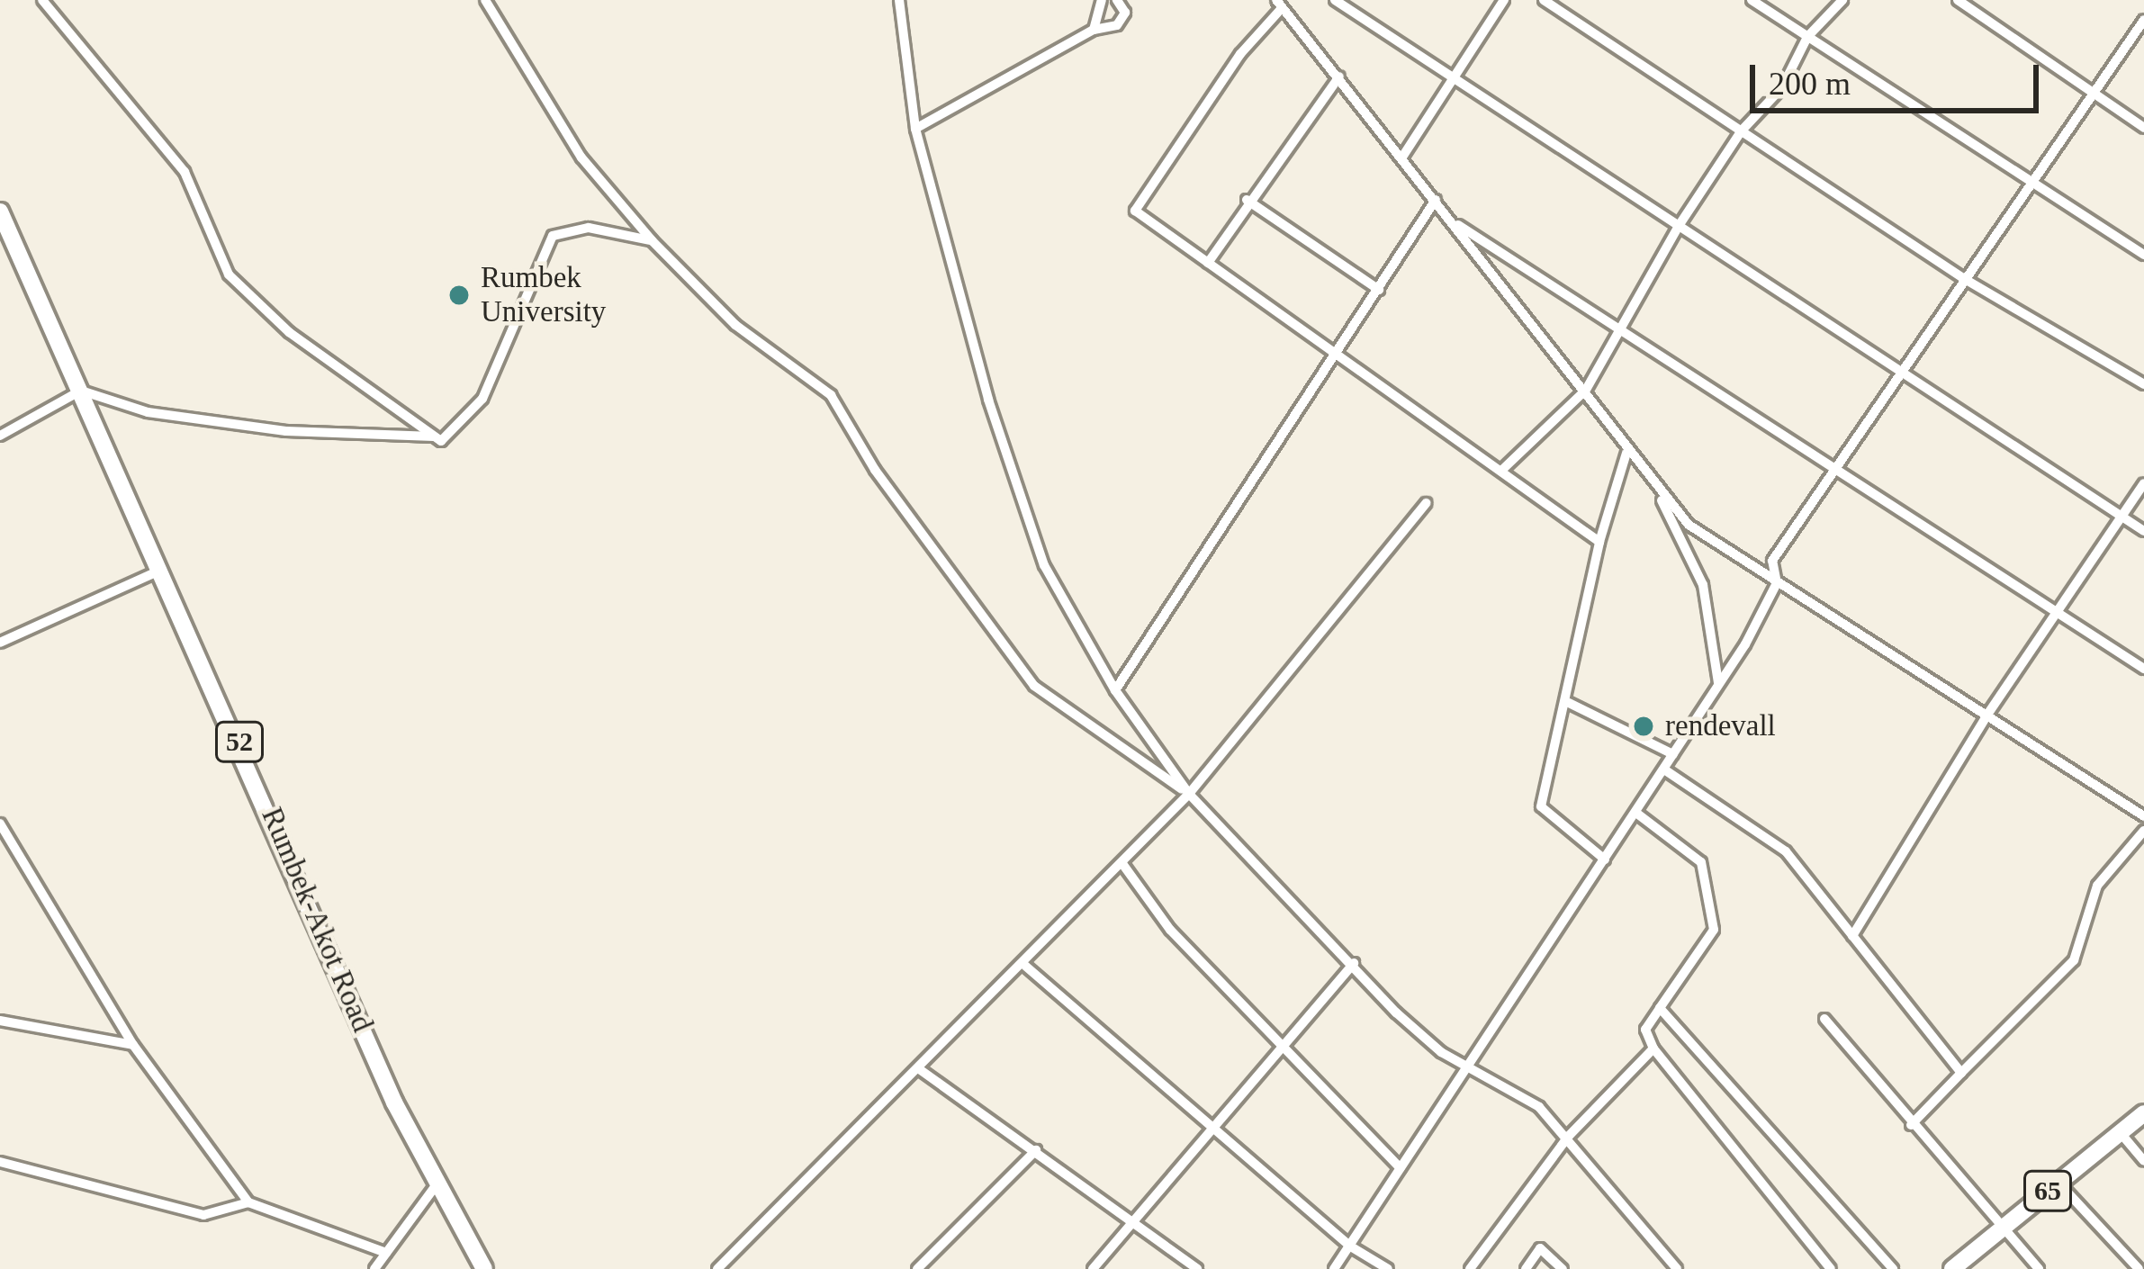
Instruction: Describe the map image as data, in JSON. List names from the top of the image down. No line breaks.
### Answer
{"streets":{"main road":["52","Rumbek-Akot Road","65"]},"places":["Rumbek University","rendevall"],"scale_bar":"200 m"}
